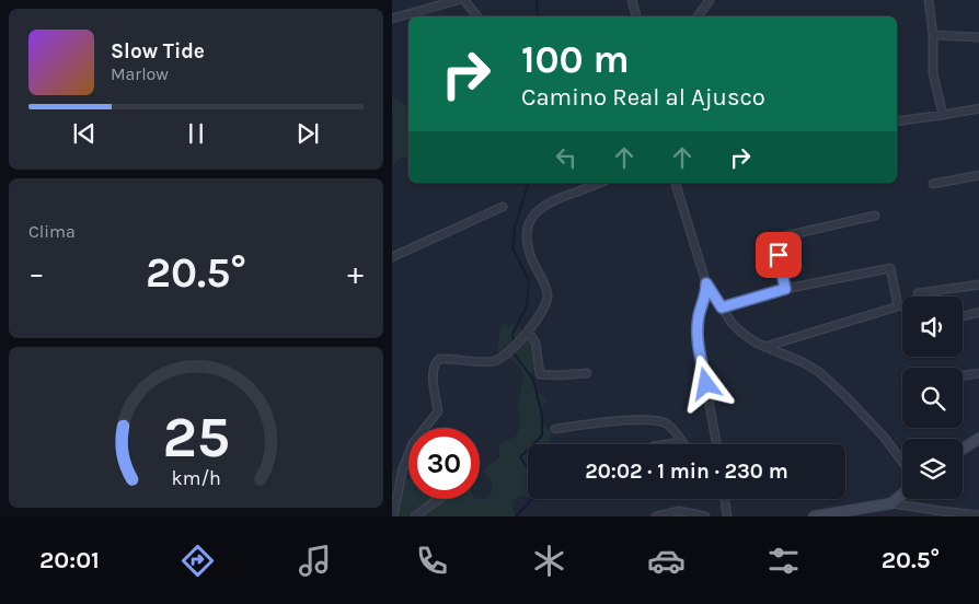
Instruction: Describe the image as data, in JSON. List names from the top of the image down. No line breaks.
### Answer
{"page":{"turn":["100 m","Camino Real al Ajusco"],"song":["Slow Tide","Marlow"],"tile":"Clima","heat":["−","20.5°","+"],"limit":"30","trip":"20:02 · 1 min · 230 m","tabs":["20:01","20.5°"],"gauge":["25","km/h"]}}
